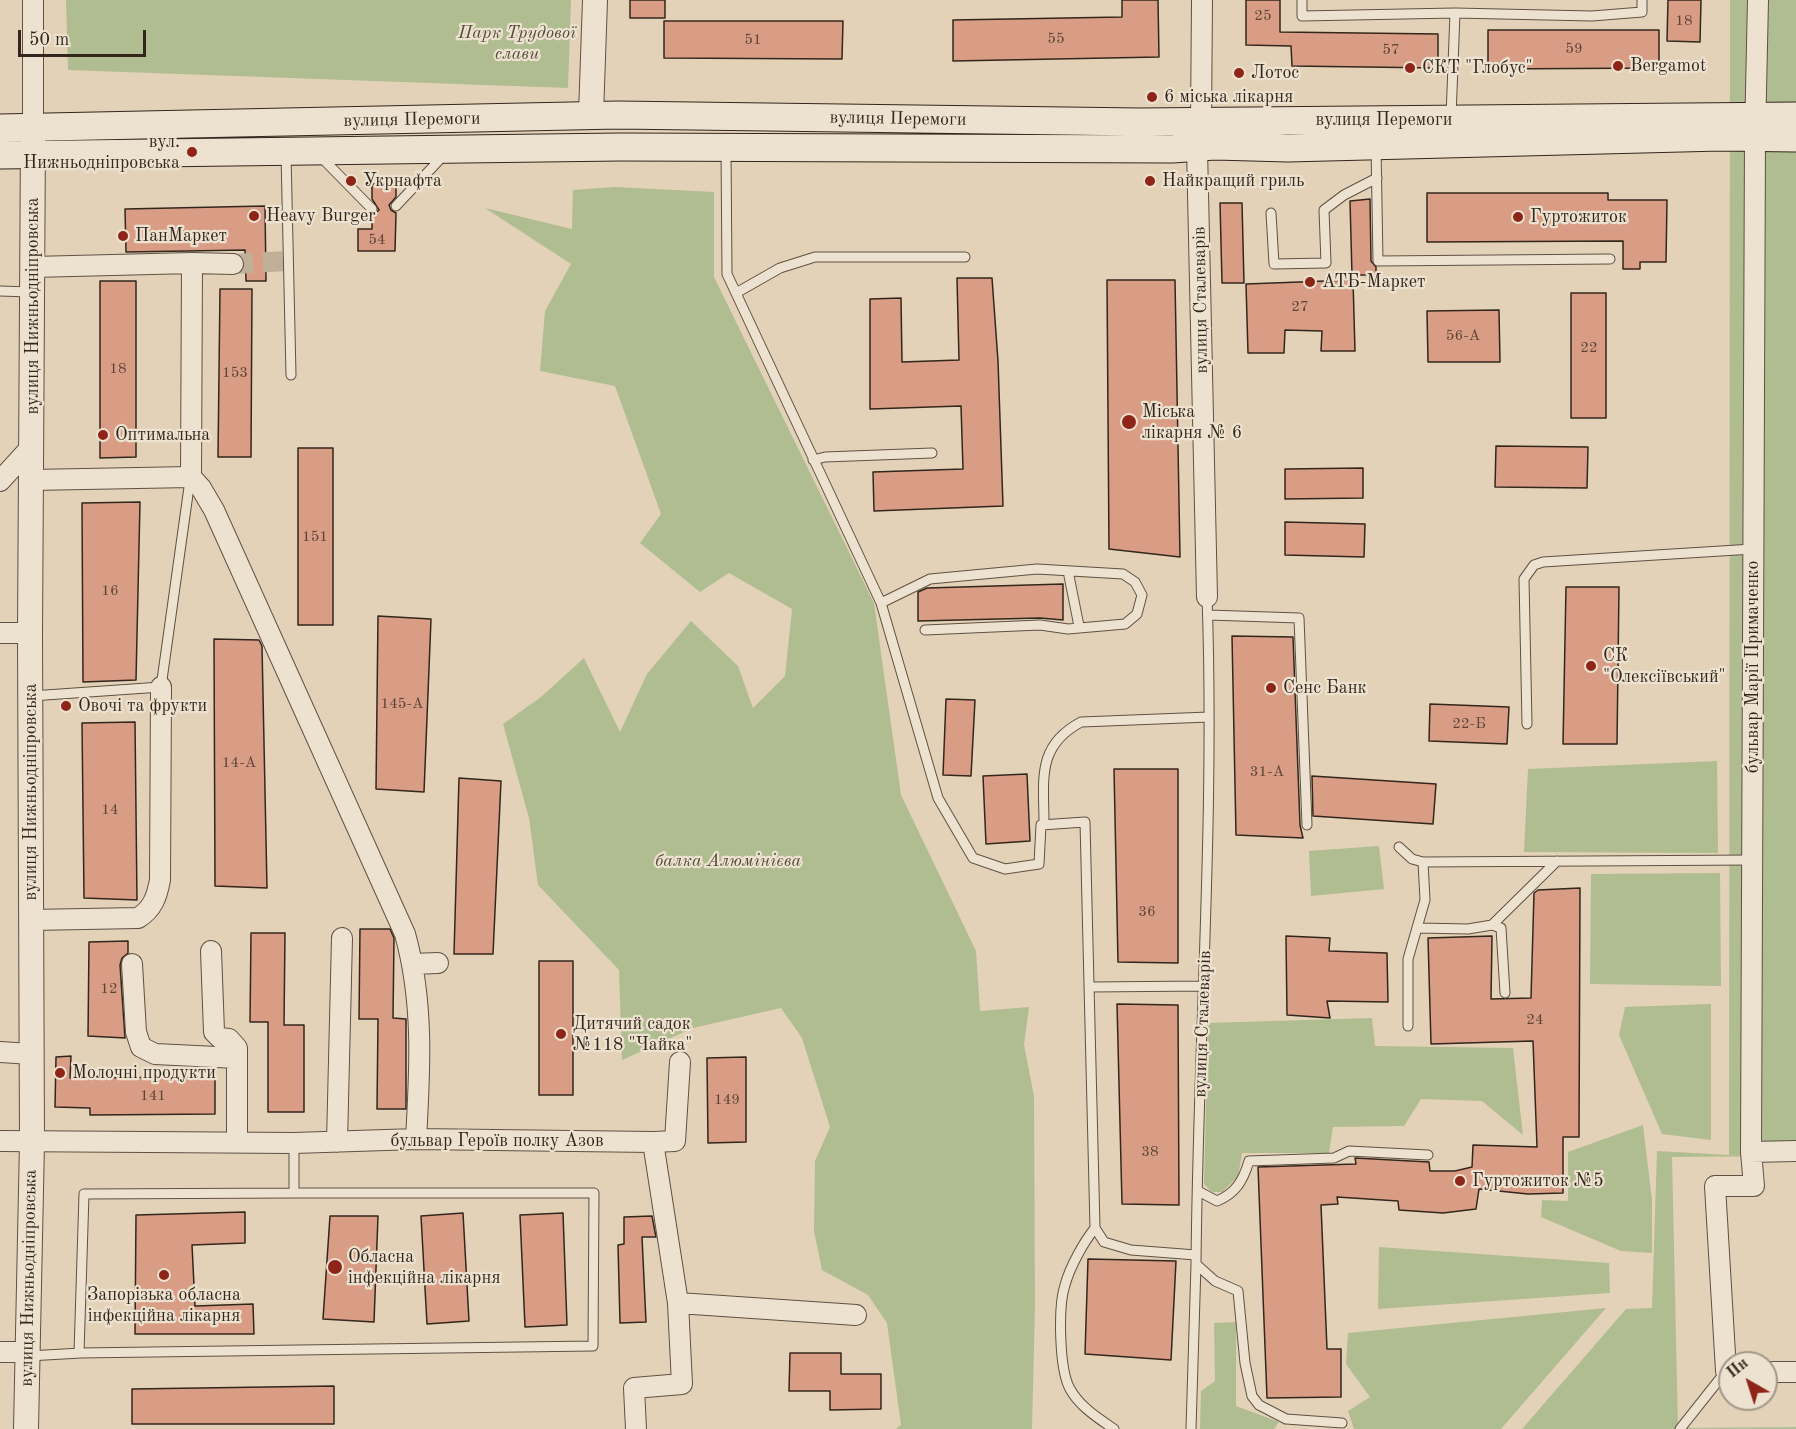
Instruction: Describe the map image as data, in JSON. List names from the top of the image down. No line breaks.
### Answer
{"streets":{"main road":["вулиця Перемоги"],"street":["вулиця Сталеварів","вулиця Нижньодніпровська","бульвар Марії Примаченко","бульвар Героїв полку Азов"]},"crossings":[["вулиця Перемоги","вулиця Сталеварів"],["вулиця Перемоги","вулиця Нижньодніпровська"],["вулиця Перемоги","бульвар Марії Примаченко"],["вулиця Нижньодніпровська","бульвар Героїв полку Азов"]],"parks":["Парк Трудової слави","балка Алюмінієва"],"places":["Bergamot","СКТ \"Глобус\"","Лотос","6 міська лікарня","вул. Нижньодніпровська","Укрнафта","Найкращий гриль","Heavy Burger","Гуртожиток","ПанМаркет","АТБ-Маркет","Мiська лiкарня № 6","Оптимальна","СК \"Олексіївський\"","Сенс Банк","Овочі та фрукти","Дитячий садок №118 \"Чайка\"","Молочні продукти","Гуртожиток №5","Обласна інфекційна лікарня","Запорізька обласна інфекційна лікарня"],"house_numbers":["25","18","55","51","59","57","54","27","56-А","22","18","153","151","16","145-А","22-Б","14-А","31-А","14","36","12","24","141","149","38"],"scale_bar":"50 m","north":"top left"}
